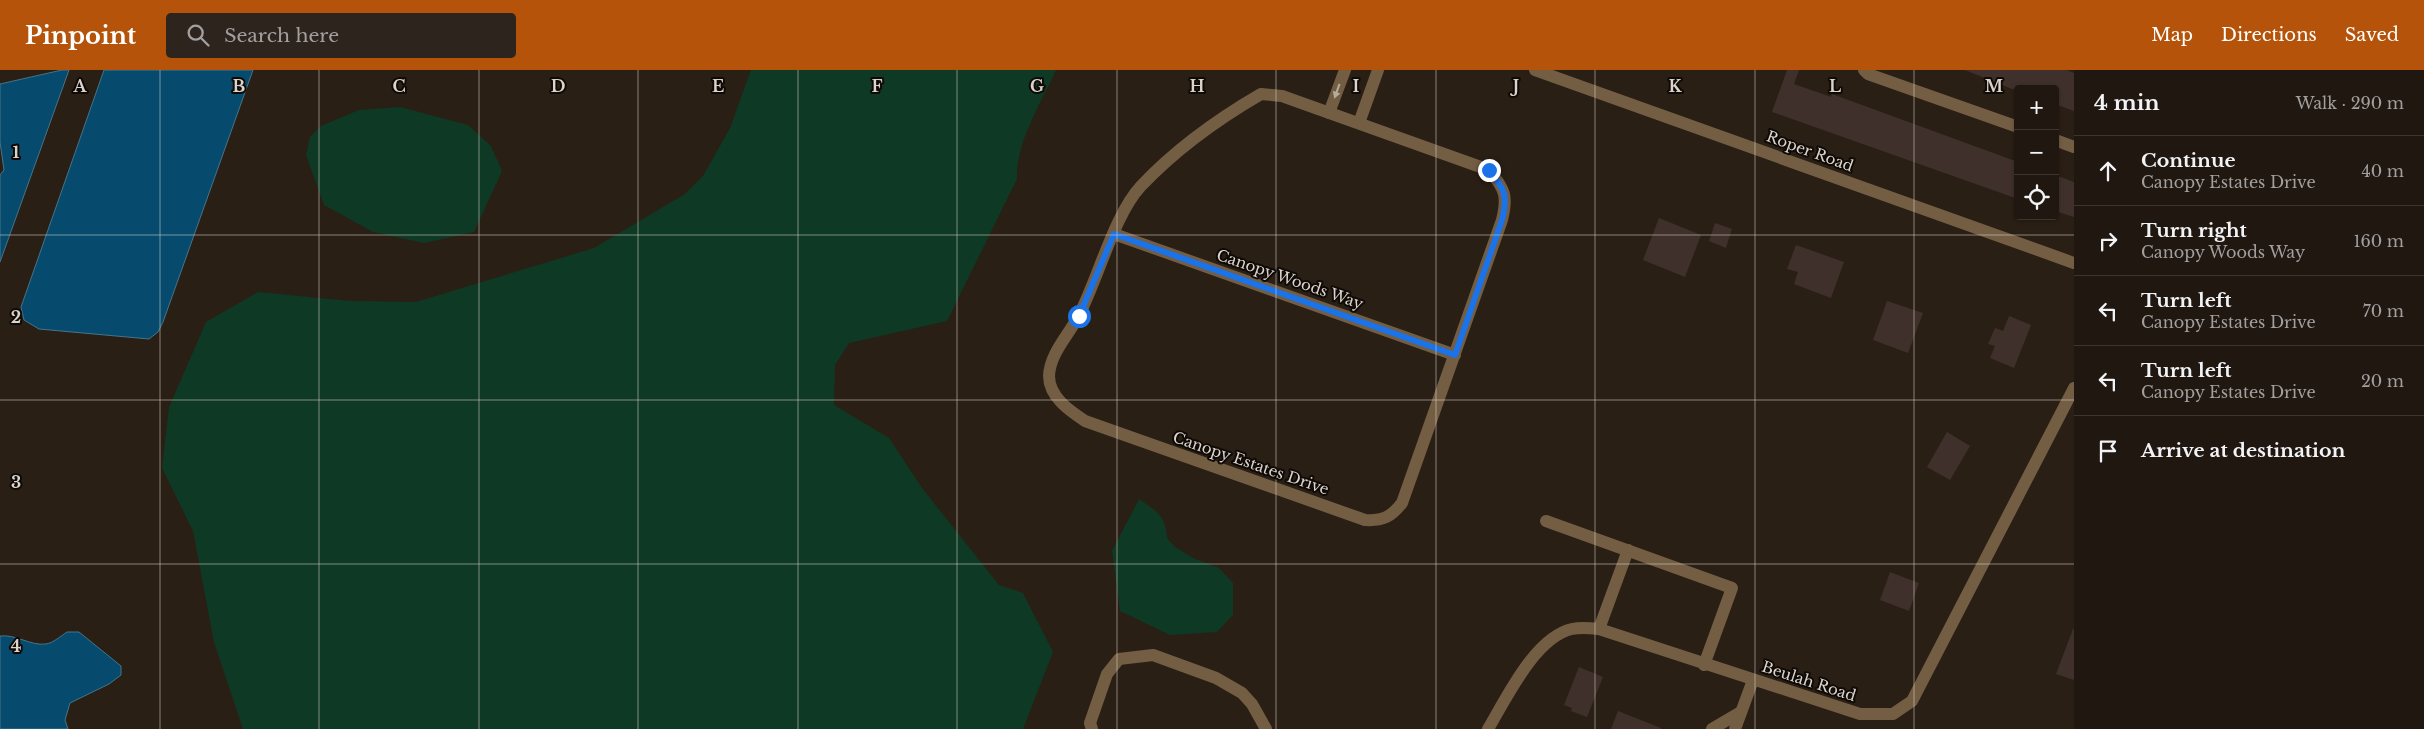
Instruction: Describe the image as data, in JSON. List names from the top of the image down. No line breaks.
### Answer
{"streets":{"street":["Roper Road","Canopy Woods Way","Canopy Estates Drive","Beulah Road"]},"crossings":[["Canopy Woods Way","Canopy Estates Drive"]],"page":{"header":"Pinpoint","search":"Search here","nav":["Map","Directions","Saved"],"heading":["4 min","Walk · 290 m"],"map_buttons":["+","−"],"list":[["Continue","Canopy Estates Drive","40 m"],["Turn right","Canopy Woods Way","160 m"],["Turn left","Canopy Estates Drive","70 m"],["Turn left","Canopy Estates Drive","20 m"],"Arrive at destination"]},"grid":{"columns":["A","B","C","D","E","F","G","H","I","J","K","L","M"],"rows":["1","2","3","4"]}}
